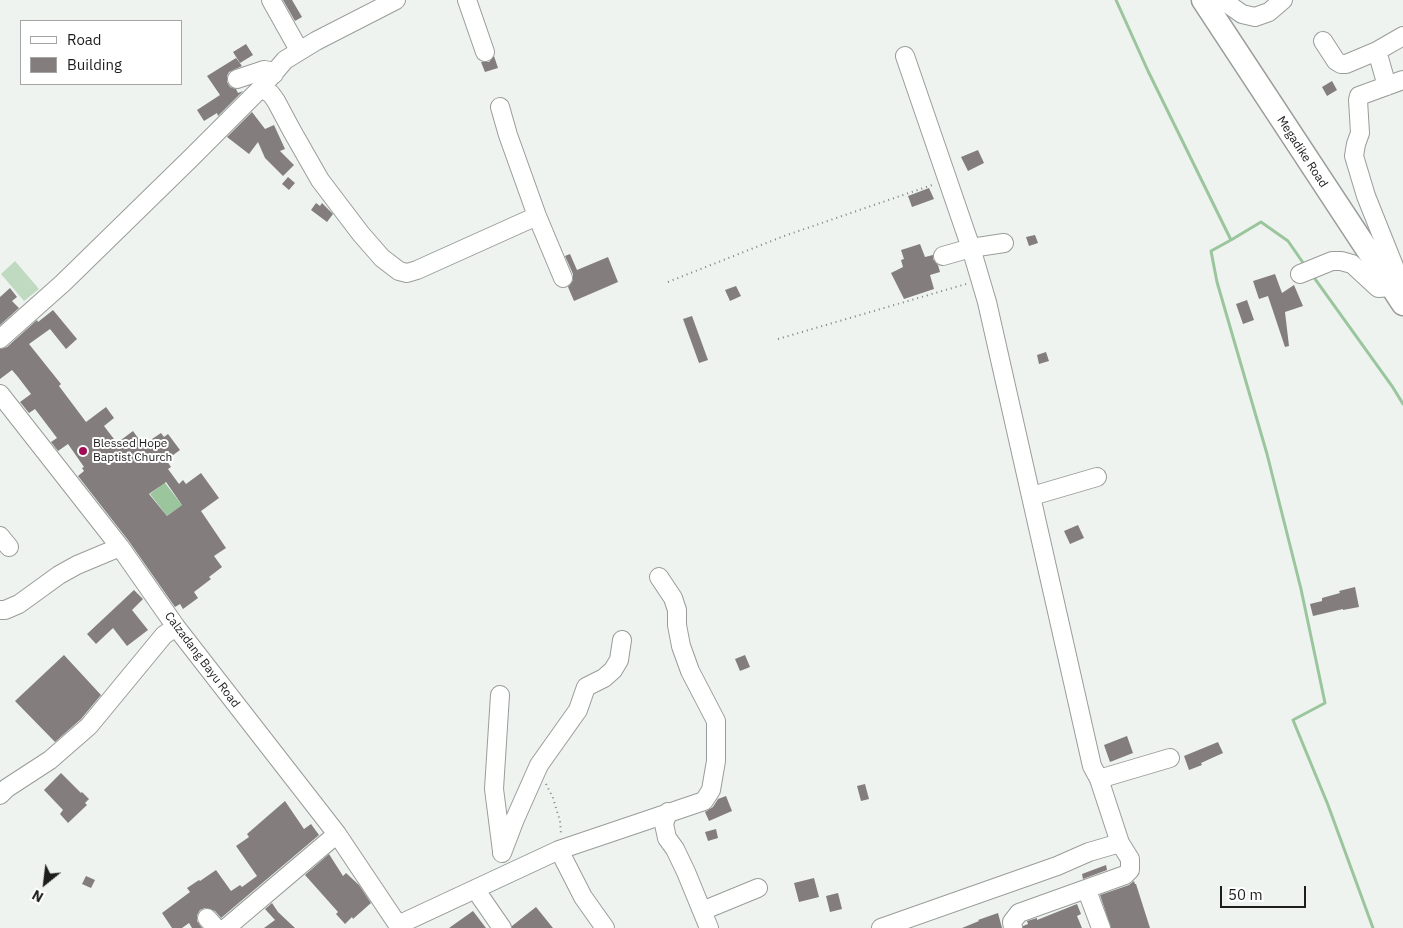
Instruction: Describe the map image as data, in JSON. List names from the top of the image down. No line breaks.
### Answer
{"streets":{"main road":["Megadike Road"],"street":["Calzadang Bayu Road"]},"places":["Blessed Hope Baptist Church"],"legend":["Road","Building"],"scale_bar":"50 m","north":"bottom left"}
